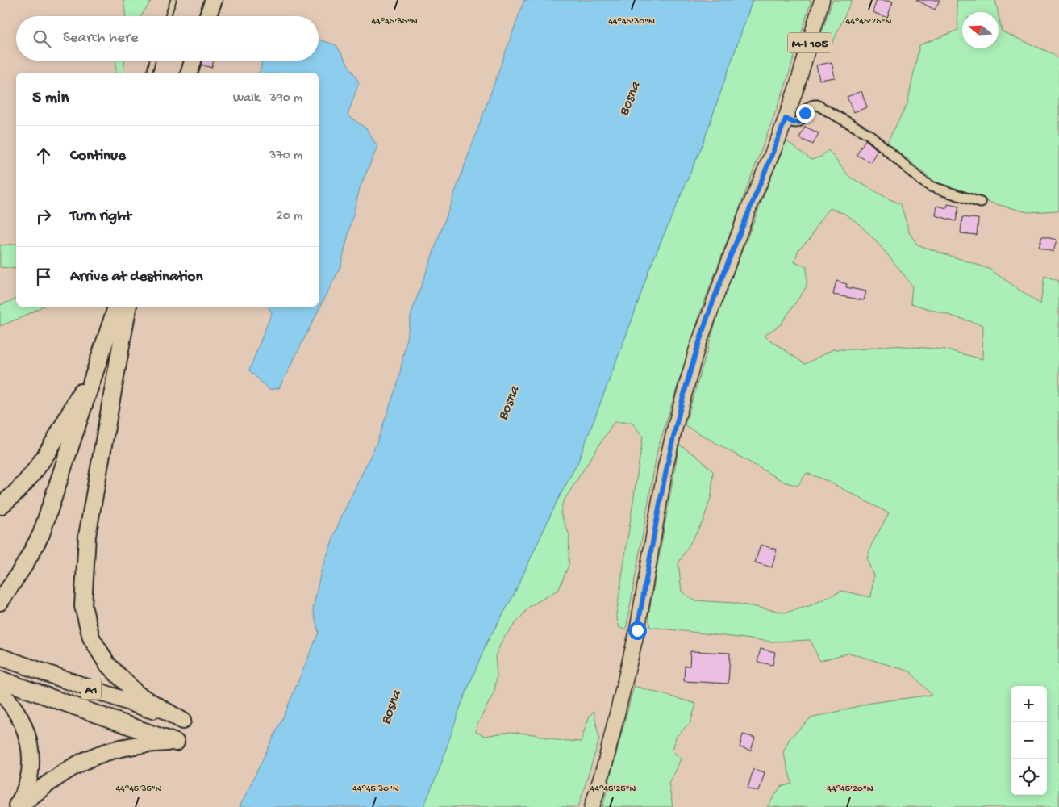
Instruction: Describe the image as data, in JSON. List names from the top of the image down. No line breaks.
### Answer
{"streets":{"highway":["A1"],"main road":["M-I 105"]},"water":["Bosna"],"north":"left","page":{"search":"Search here","heading":["5 min","Walk · 390 m"],"list":[["Continue","370 m"],["Turn right","20 m"],"Arrive at destination"],"map_buttons":["+","−"]},"coordinates":["44°45'35\"N","44°45'30\"N","44°45'25\"N","44°45'20\"N"]}
